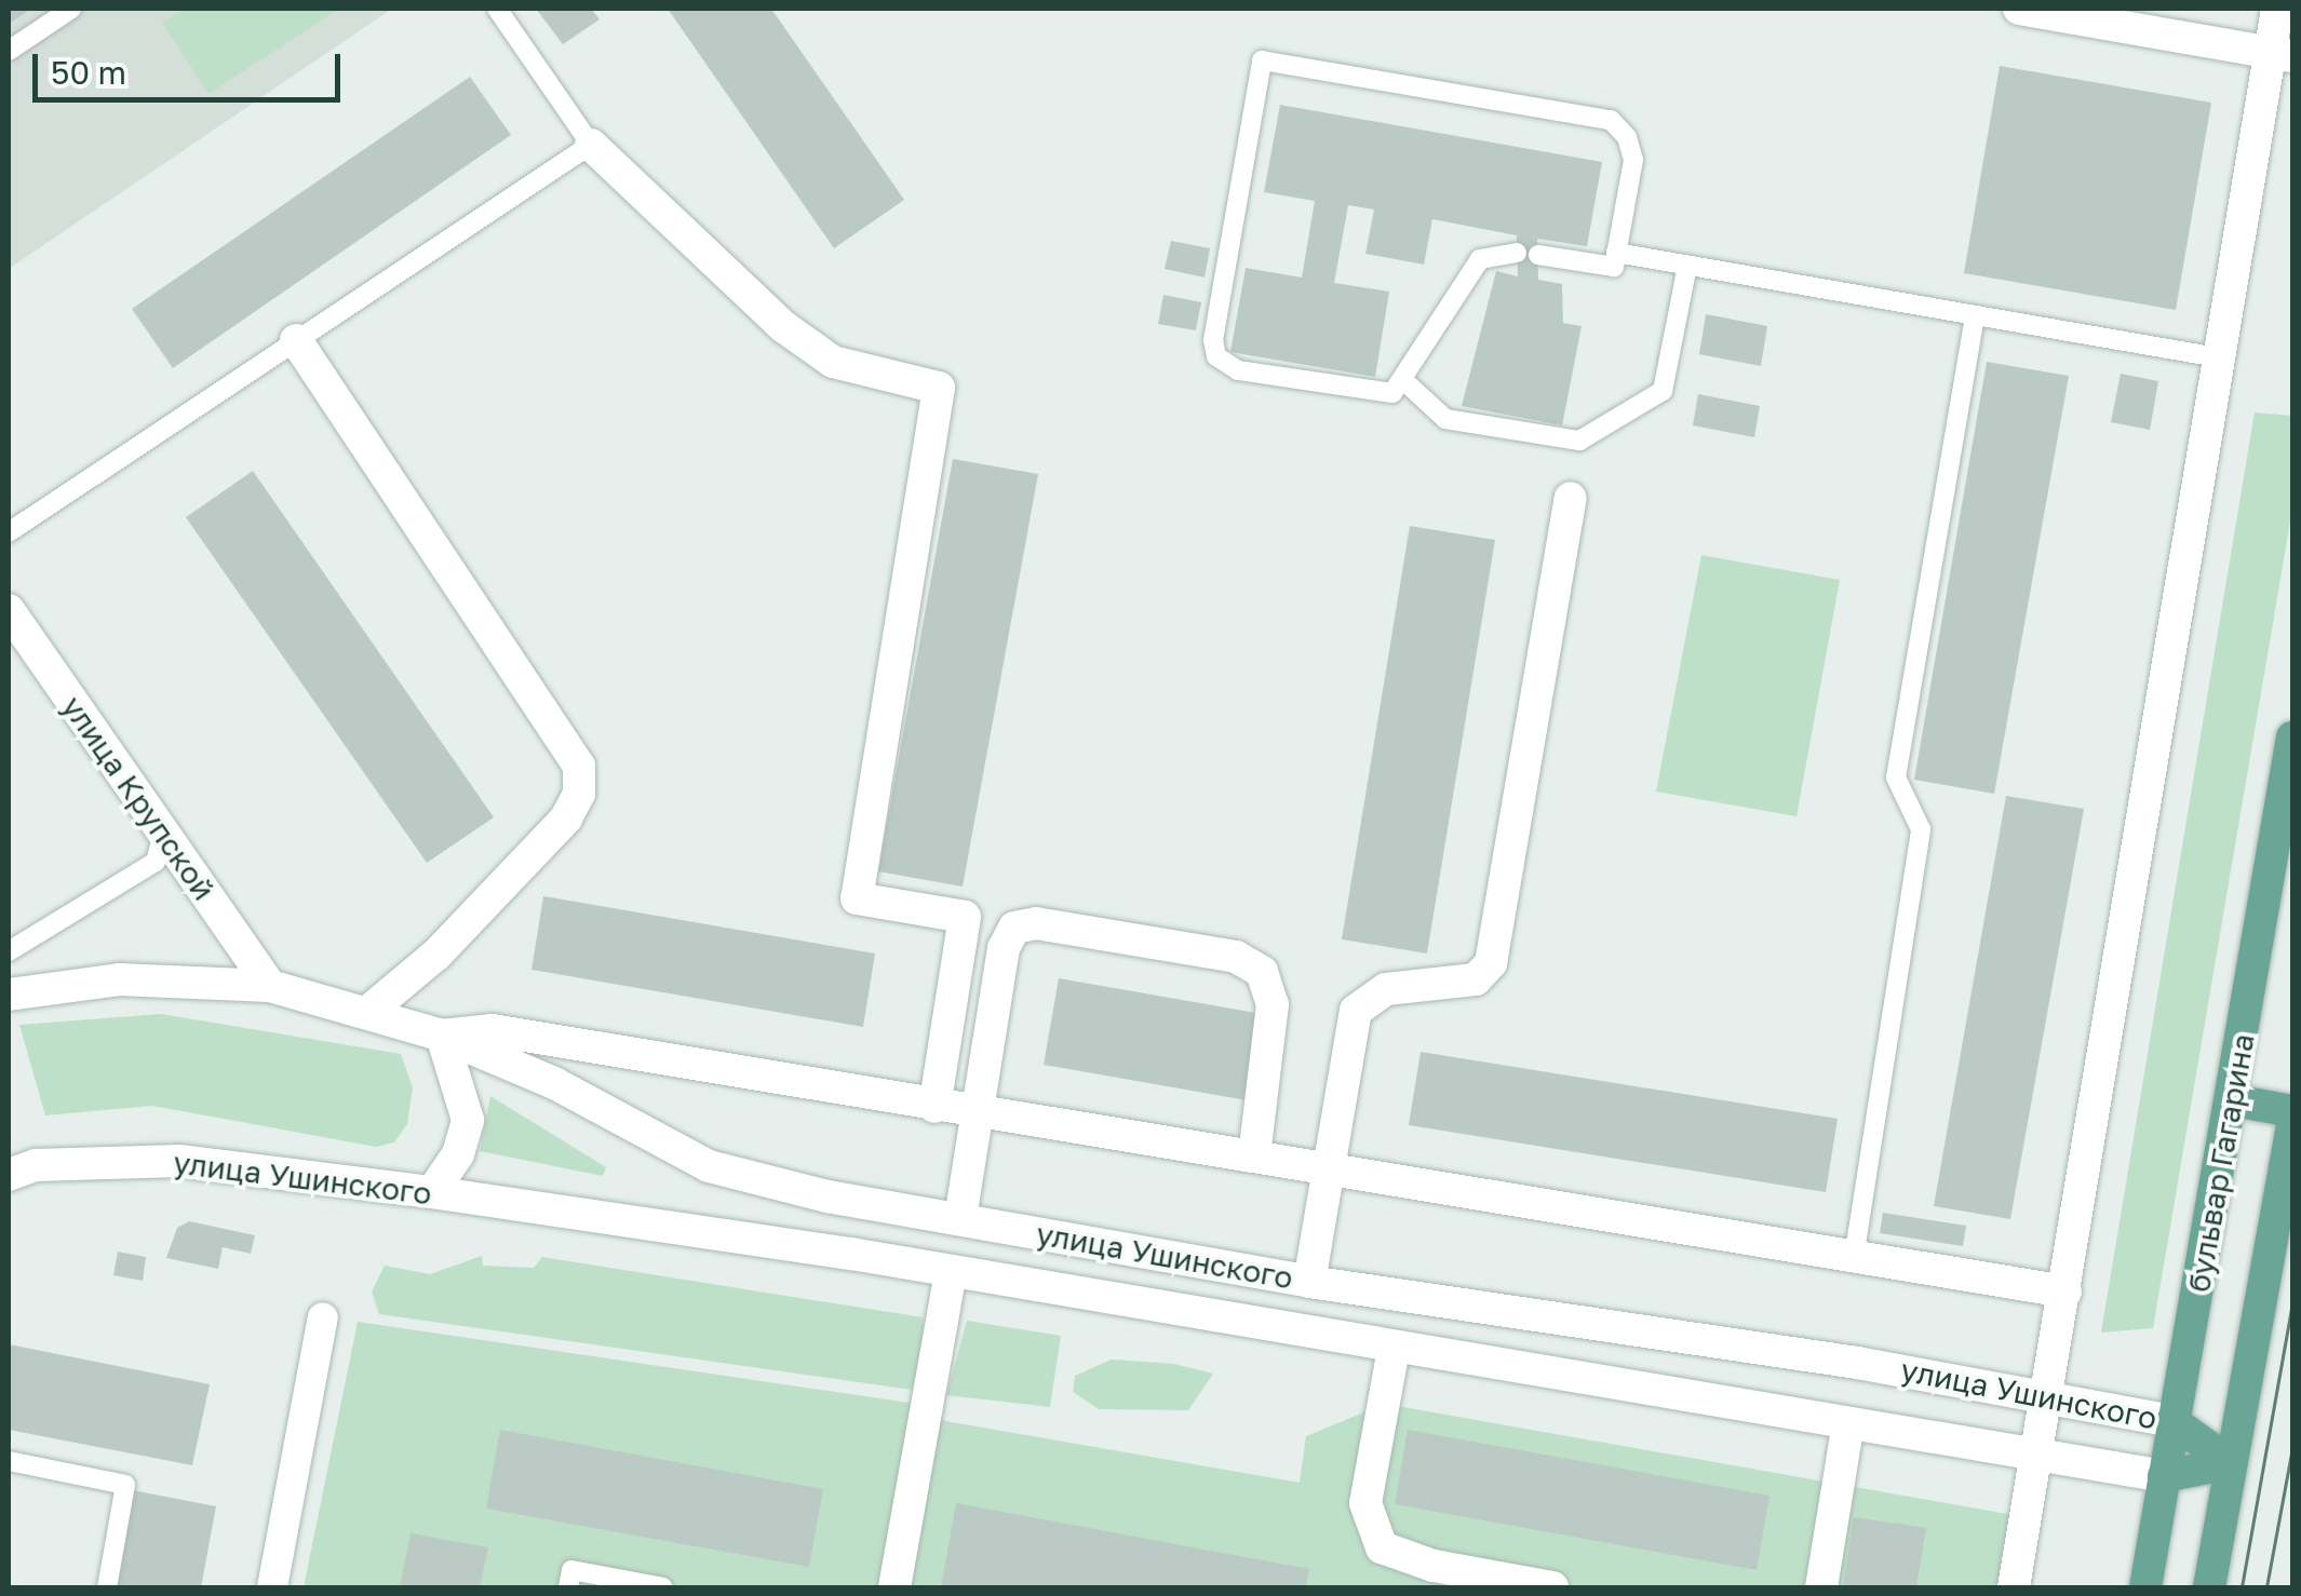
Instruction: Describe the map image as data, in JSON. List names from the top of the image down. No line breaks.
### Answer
{"streets":{"main road":["бульвар Гагарина","улица Ушинского"],"street":["улица Крупской"]},"crossings":[["улица Крупской","улица Ушинского"],["бульвар Гагарина","улица Ушинского"]],"scale_bar":"50 m"}
